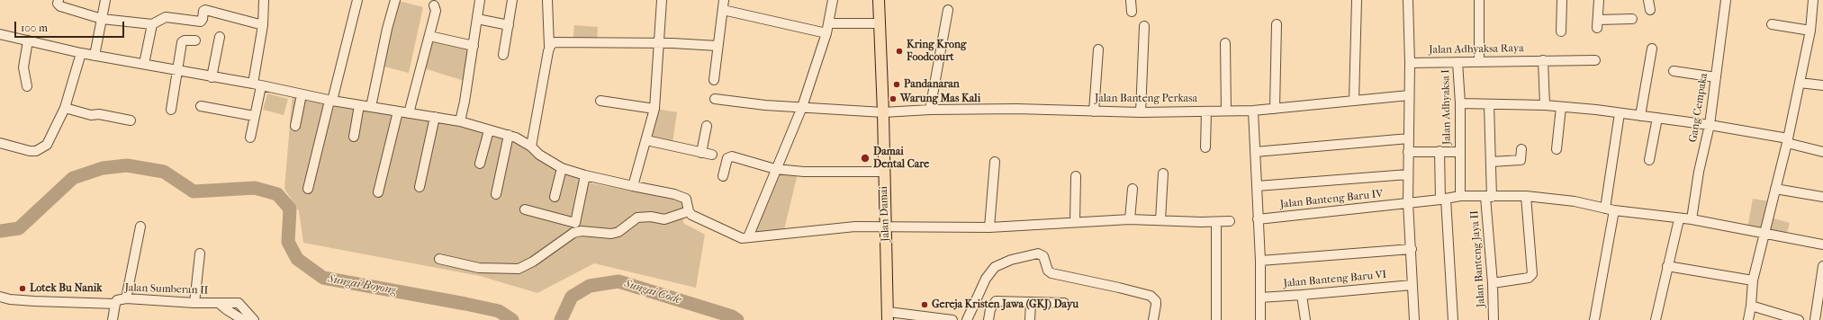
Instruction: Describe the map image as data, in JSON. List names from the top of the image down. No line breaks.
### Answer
{"streets":{"main road":["Jalan Damai"],"street":["Jalan Adhyaksa Raya","Jalan Banteng Perkasa","Jalan Adhyaksa I","Gang Cempaka","Jalan Banteng Baru IV","Jalan Banteng Jaya II","Jalan Banteng Baru VI","Jalan Sumberan II"]},"crossings":[["Jalan Adhyaksa Raya","Jalan Adhyaksa I"],["Jalan Banteng Perkasa","Jalan Damai"],["Jalan Adhyaksa I","Jalan Banteng Baru IV"],["Gang Cempaka","Jalan Banteng Baru IV"],["Jalan Banteng Baru IV","Jalan Banteng Jaya II"]],"water":["Sungai Boyong","Sungai Code"],"places":["Kring Krong Foodcourt","Pandanaran","Warung Mas Kali","Damai Dental Care","Lotek Bu Nanik","Gereja Kristen Jawa (GKJ) Dayu"],"scale_bar":"100 m"}
